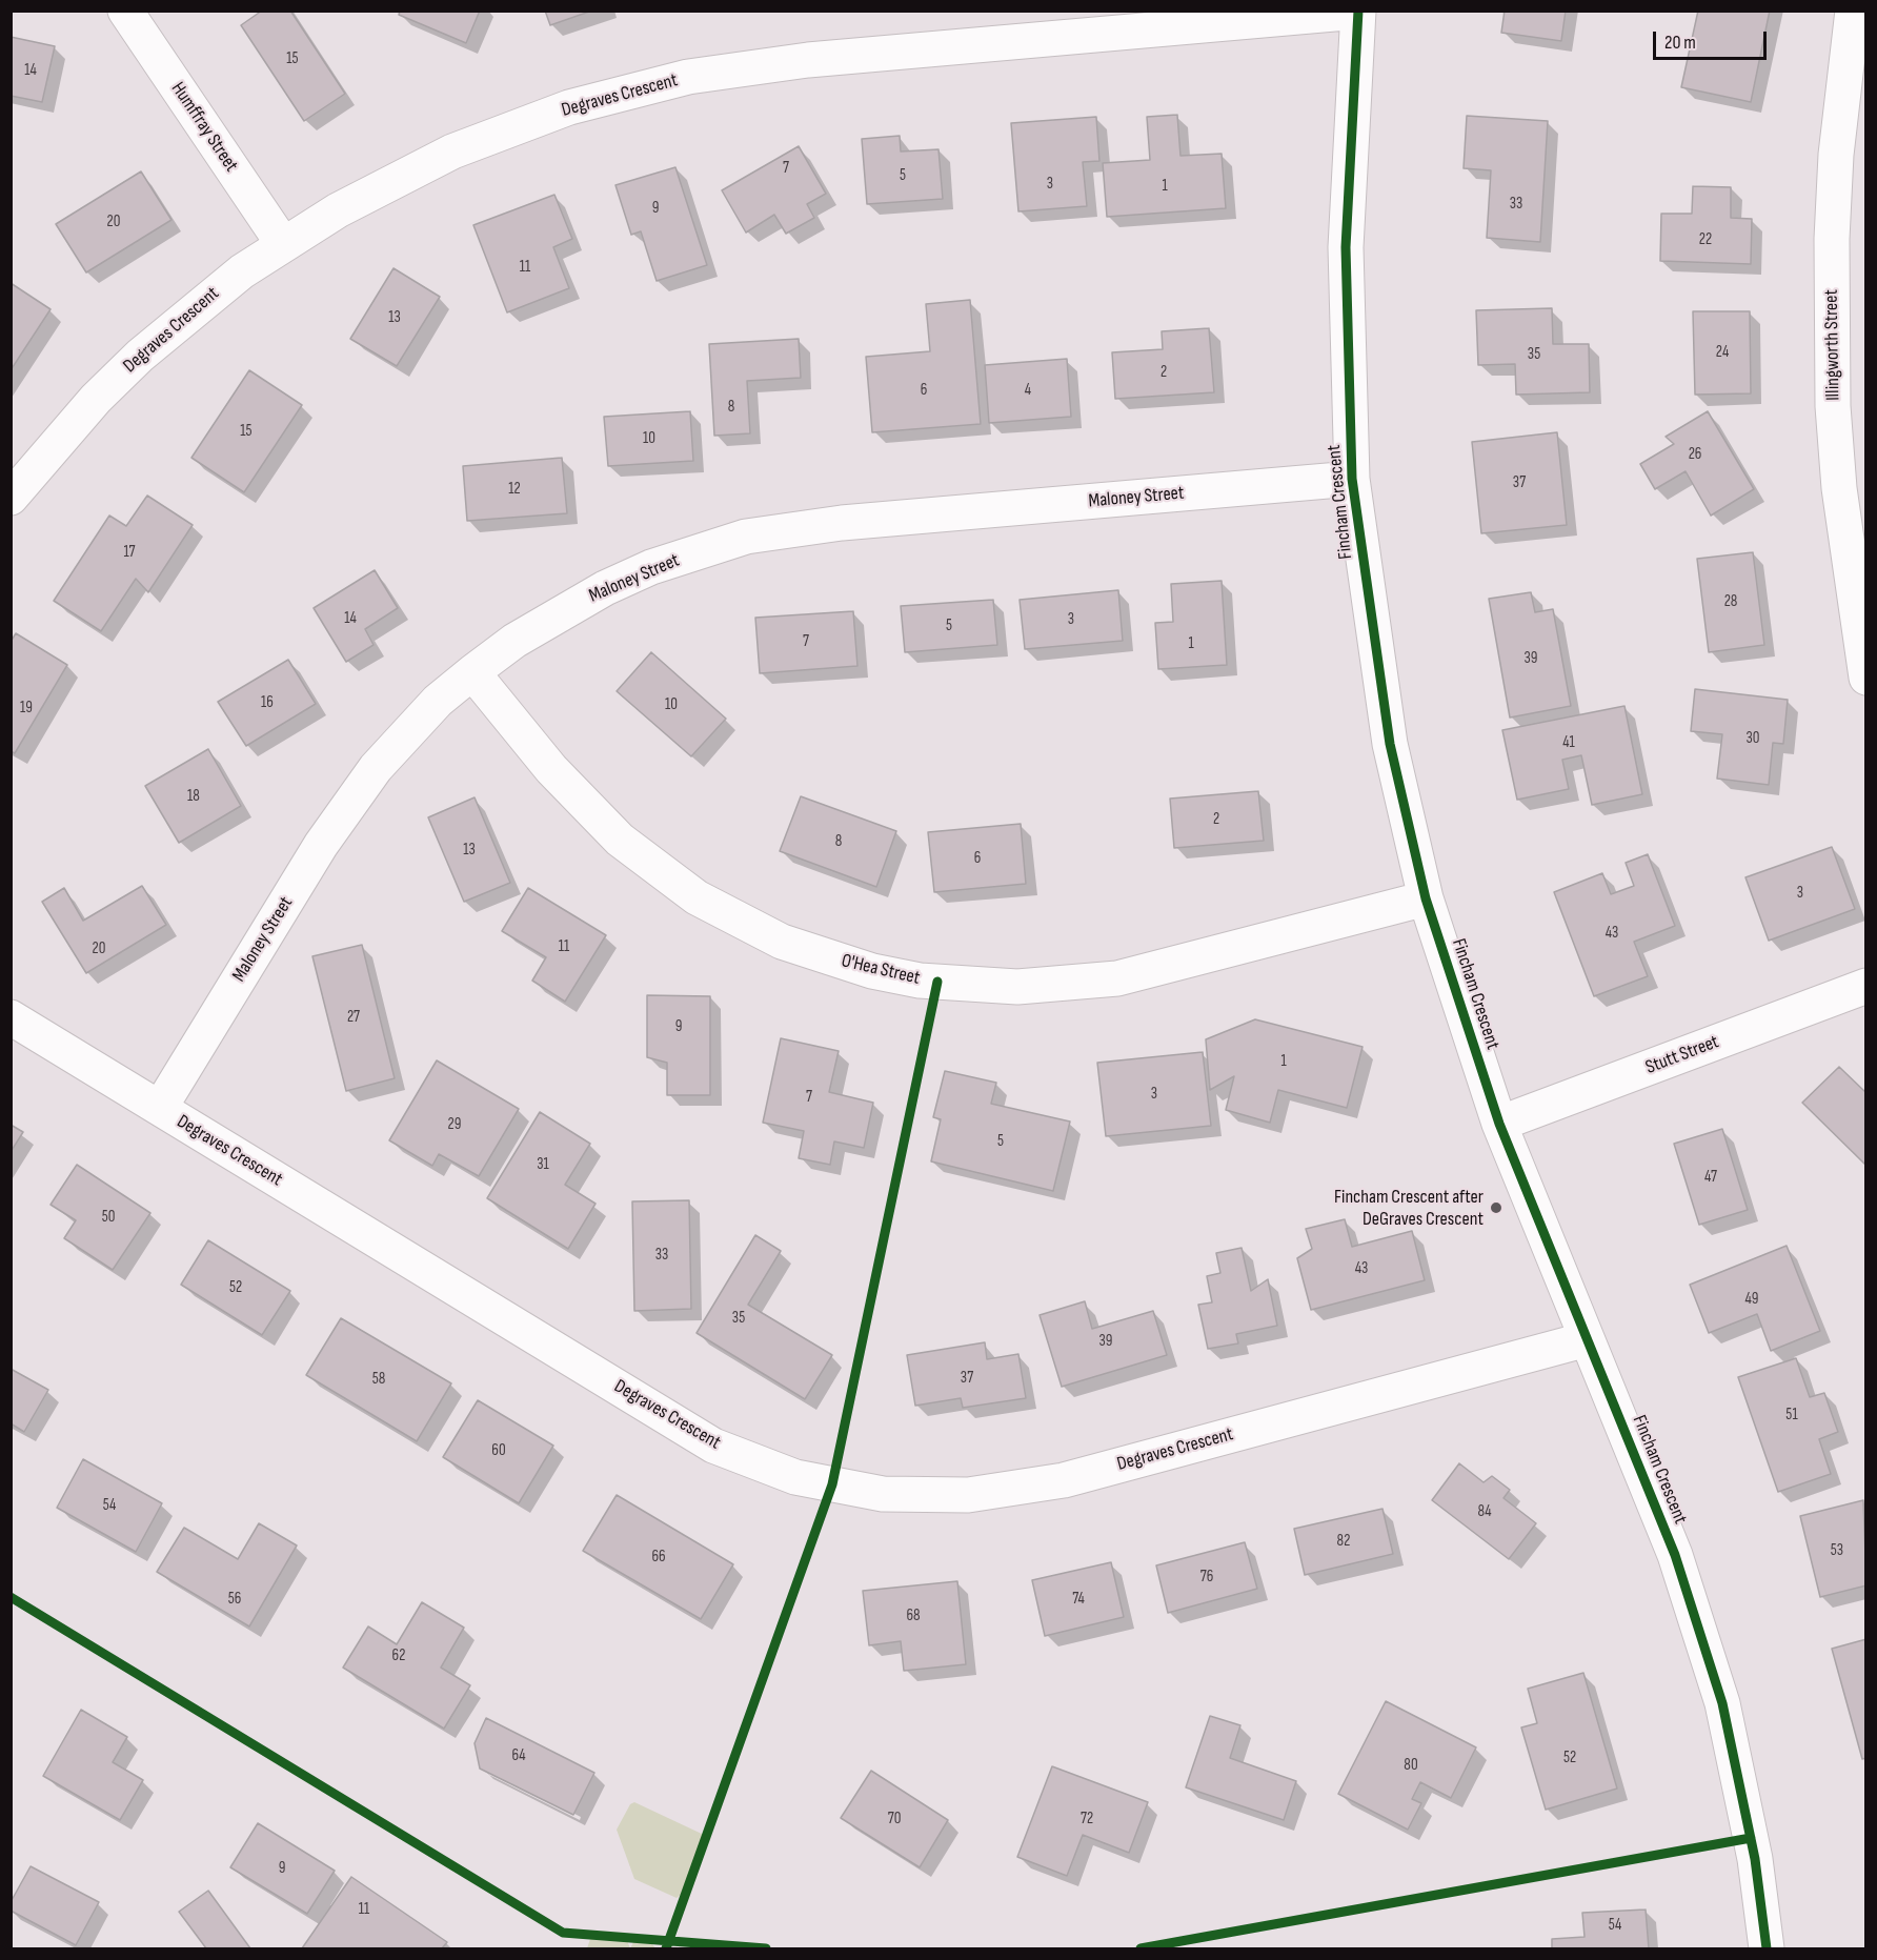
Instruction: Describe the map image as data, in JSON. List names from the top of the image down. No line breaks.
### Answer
{"streets":{"street":["Degraves Crescent","Humffray Street","Illingworth Street","Maloney Street","Fincham Crescent","O'Hea Street","Stutt Street"]},"crossings":[["Degraves Crescent","Humffray Street"],["Degraves Crescent","Maloney Street"],["Degraves Crescent","Fincham Crescent"],["Maloney Street","Fincham Crescent"],["Maloney Street","O'Hea Street"],["Fincham Crescent","O'Hea Street"],["Fincham Crescent","Stutt Street"]],"places":["Fincham Crescent after DeGraves Crescent"],"house_numbers":["15","14","7","5","3","1","33","9","20","22","11","13","24","35","2","6","4","8","15","10","26","37","12","17","28","14","3","5","7","1","39","16","10","19","30","41","18","2","8","13","6","3","43","11","20","27","9","1","3","7","29","5","31","47","50","33","43","52","49","35","39","37","58","51","60","54","84","82","53","66","76","56","74","68","62","64","52","80","70","72","9","11","54"],"scale_bar":"20 m"}
